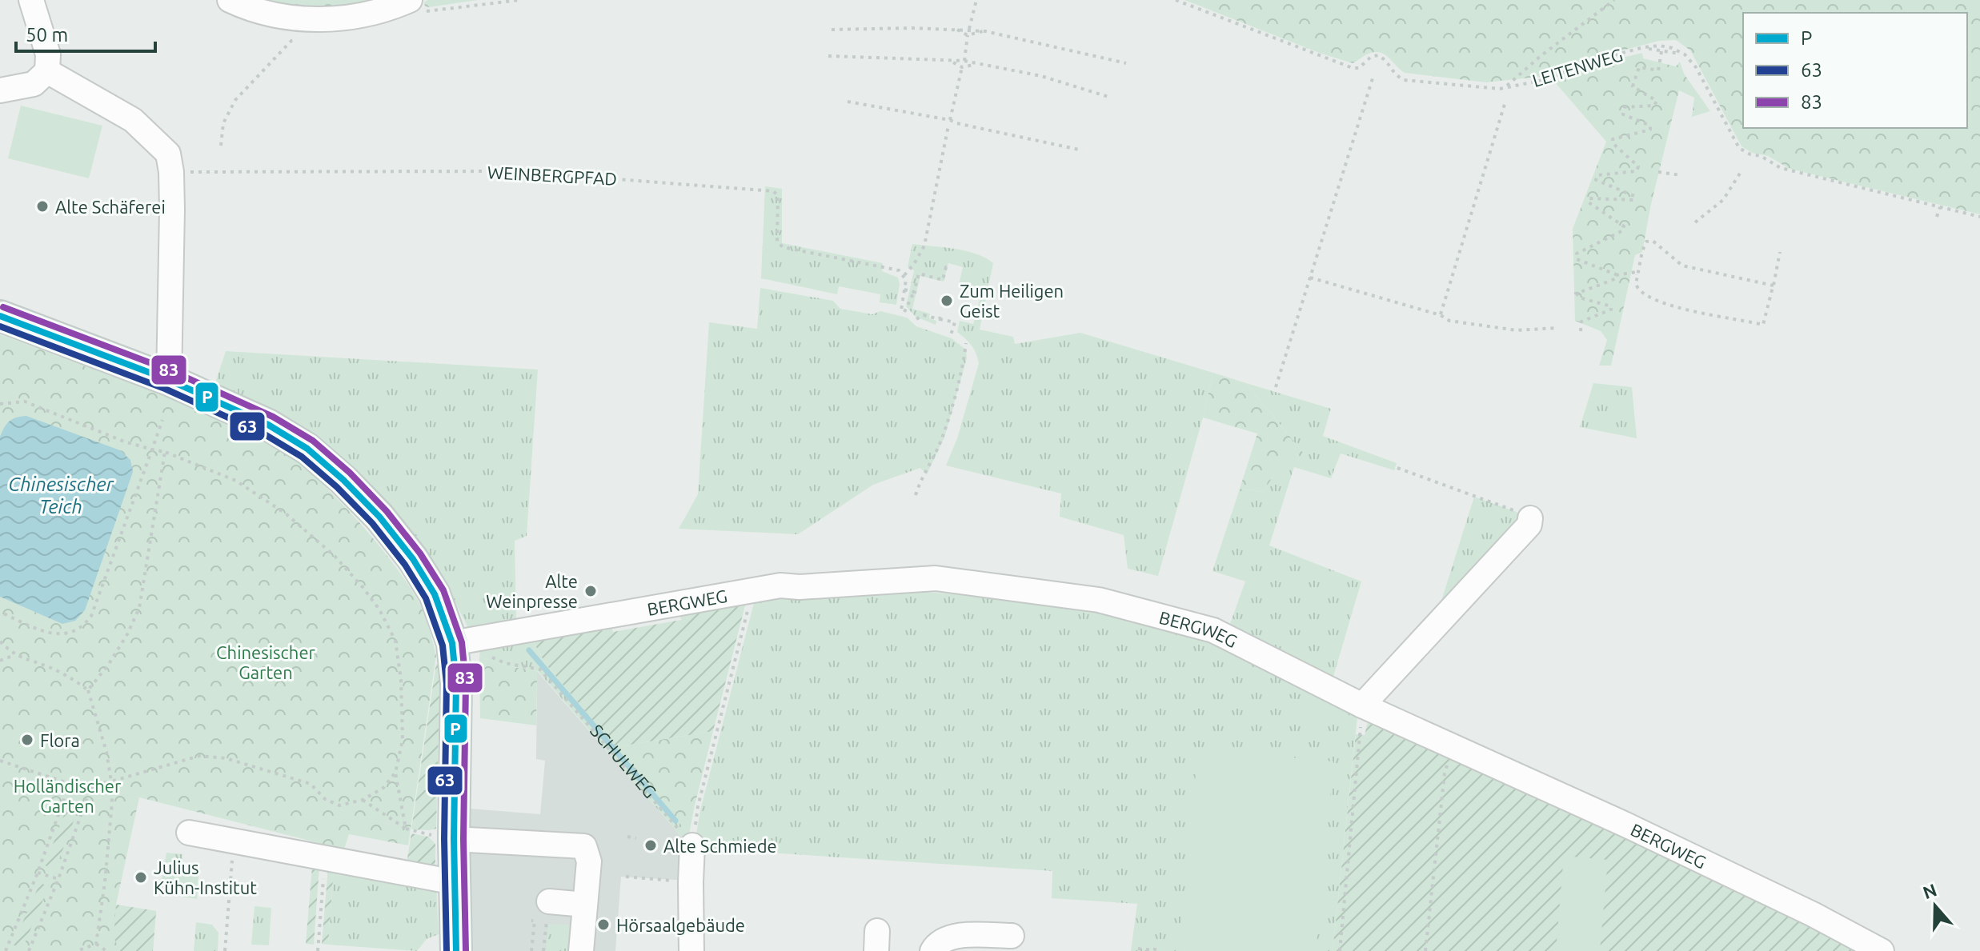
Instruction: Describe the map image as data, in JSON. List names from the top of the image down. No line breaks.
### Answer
{"streets":{"street":["BERGWEG"],"path":["LEITENWEG","WEINBERGPFAD","SCHULWEG"]},"crossings":[["BERGWEG","SCHULWEG"]],"water":["Chinesischer Teich"],"parks":["Chinesischer Garten","Holländischer Garten"],"places":["Alte Schäferei","Zum Heiligen Geist","Alte Weinpresse","Flora","Alte Schmiede","Julius Kühn-Institut","Hörsaalgebäude"],"lines":["transit line 83","transit line P","transit line 63"],"legend":["P","63","83"],"scale_bar":"50 m","north":"top"}
